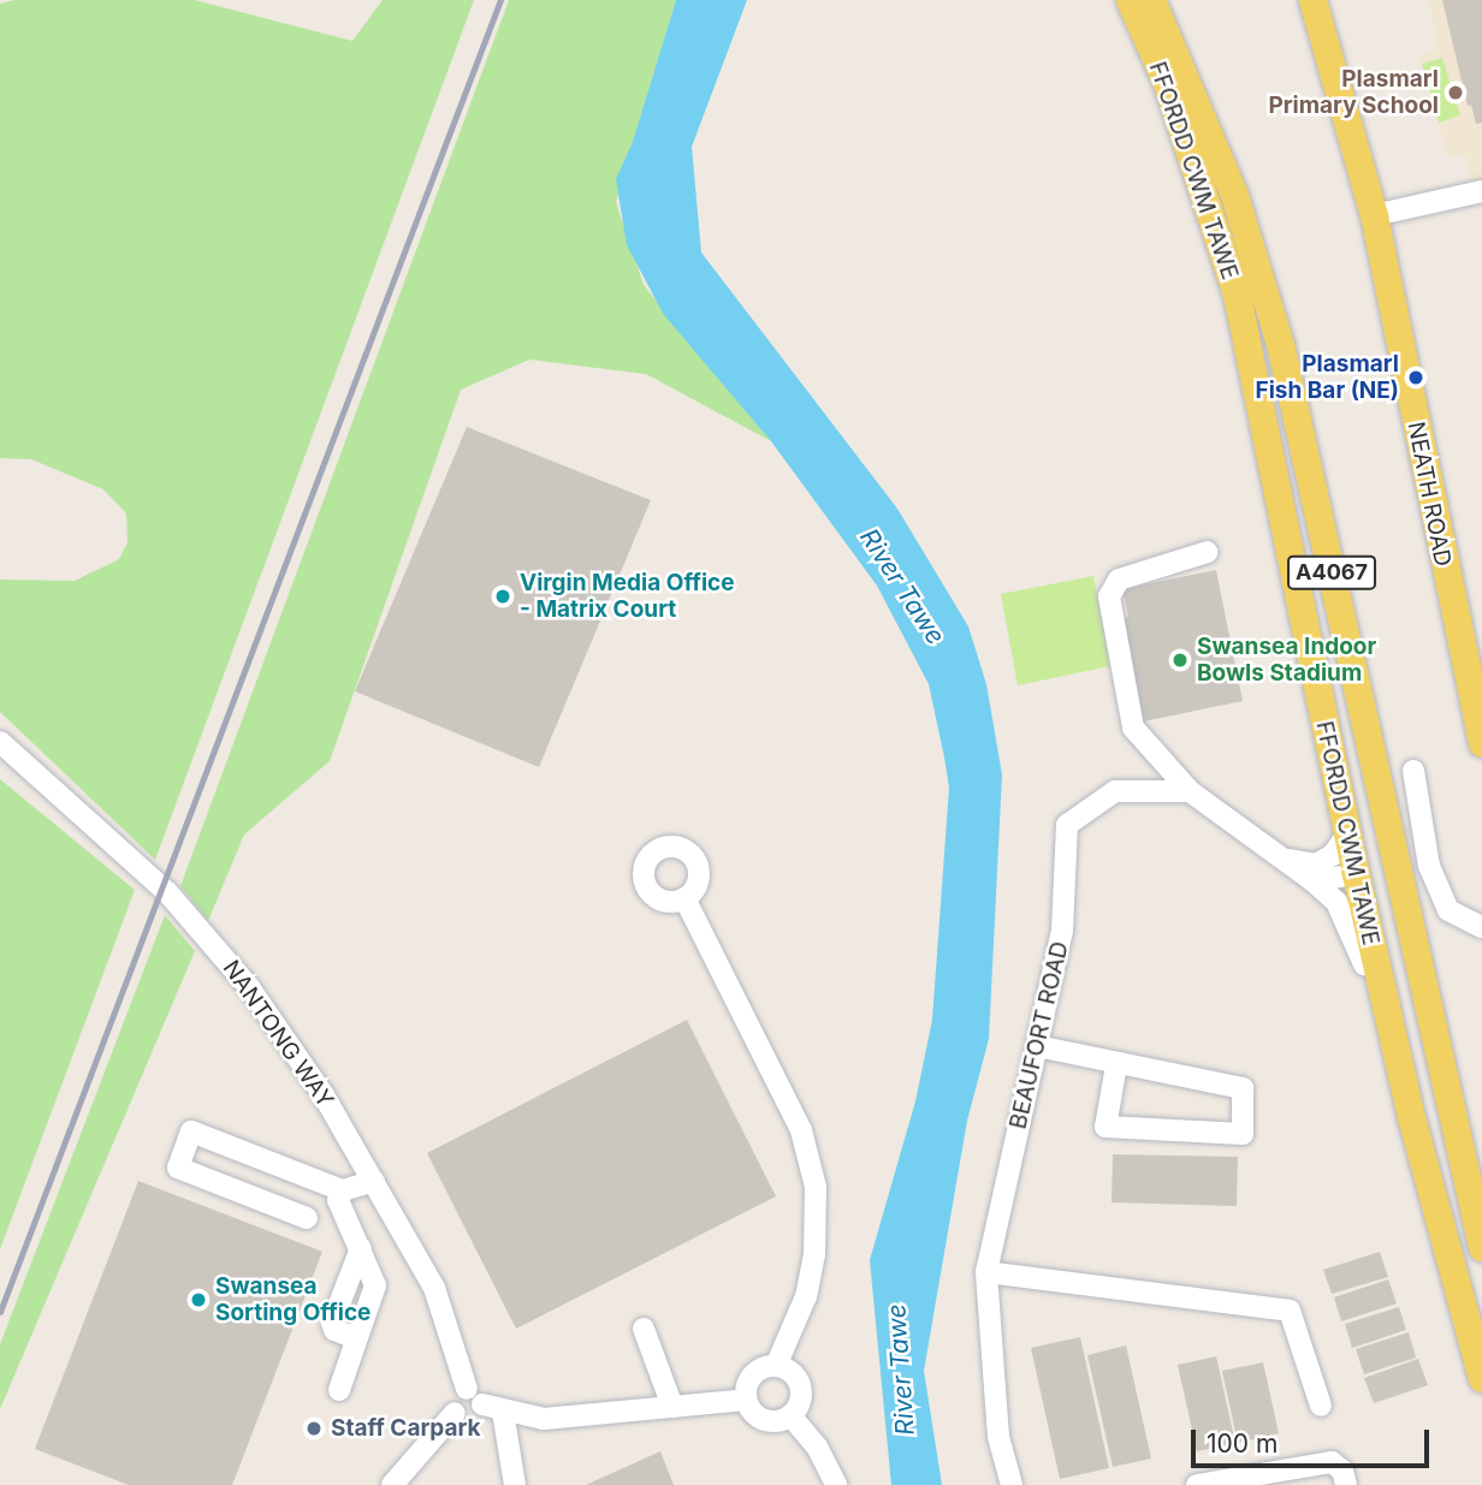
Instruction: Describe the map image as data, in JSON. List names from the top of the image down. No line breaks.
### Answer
{"streets":{"main road":["FFORDD CWM TAWE","NEATH ROAD","A4067"],"street":["NANTONG WAY","BEAUFORT ROAD"]},"water":["River Tawe"],"places":["Plasmarl Primary School","Plasmarl Fish Bar (NE)","Virgin Media Office - Matrix Court","Swansea Indoor Bowls Stadium","Swansea Sorting Office","Staff Carpark"],"scale_bar":"100 m"}
